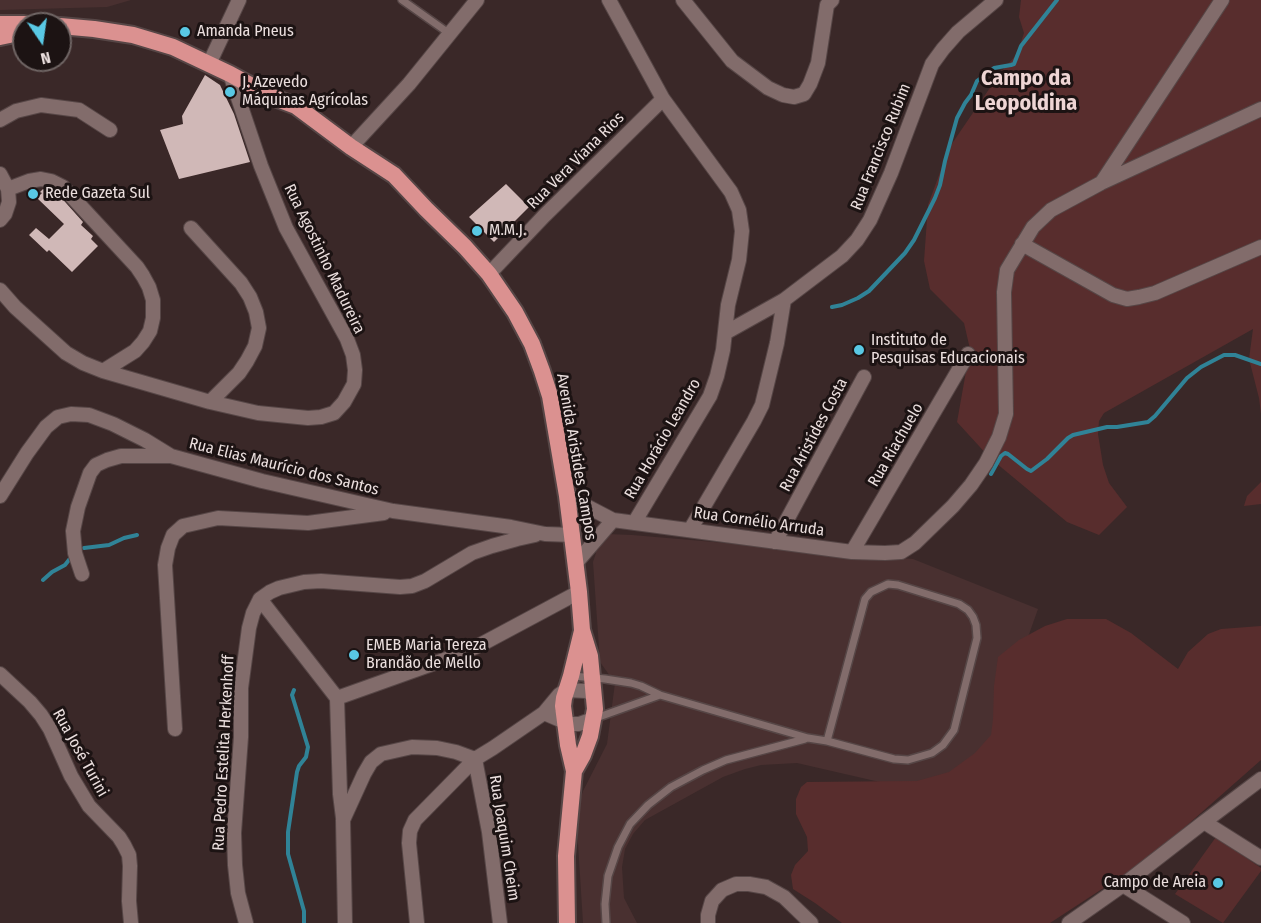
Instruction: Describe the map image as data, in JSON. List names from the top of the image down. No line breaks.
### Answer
{"streets":{"highway":["Avenida Aristides Campos"],"street":["Rua Francisco Rubim","Rua Vera Viana Rios","Rua Agostinho Madureira","Rua Aristídes Costa","Rua Horácio Leandro","Rua Riachuelo","Rua Elias Maurício dos Santos","Rua Cornélio Arruda","Rua José Turini","Rua Pedro Estelita Herkenhoff","Rua Joaquim Cheim"]},"crossings":[["Rua Francisco Rubim","Rua Horácio Leandro"],["Rua Vera Viana Rios","Rua Horácio Leandro"],["Rua Vera Viana Rios","Avenida Aristides Campos"],["Rua Agostinho Madureira","Avenida Aristides Campos"],["Rua Aristídes Costa","Rua Cornélio Arruda"],["Rua Horácio Leandro","Rua Cornélio Arruda"],["Rua Riachuelo","Rua Cornélio Arruda"],["Avenida Aristides Campos","Rua Elias Maurício dos Santos"],["Avenida Aristides Campos","Rua Cornélio Arruda"]],"districts":["Campo da Leopoldina"],"places":["Amanda Pneus","J. Azevedo Máquinas Agrícolas","Rede Gazeta Sul","M.M.J.","Instituto de Pesquisas Educacionais","EMEB Maria Tereza Brandão de Mello","Campo de Areia"],"north":"bottom"}
